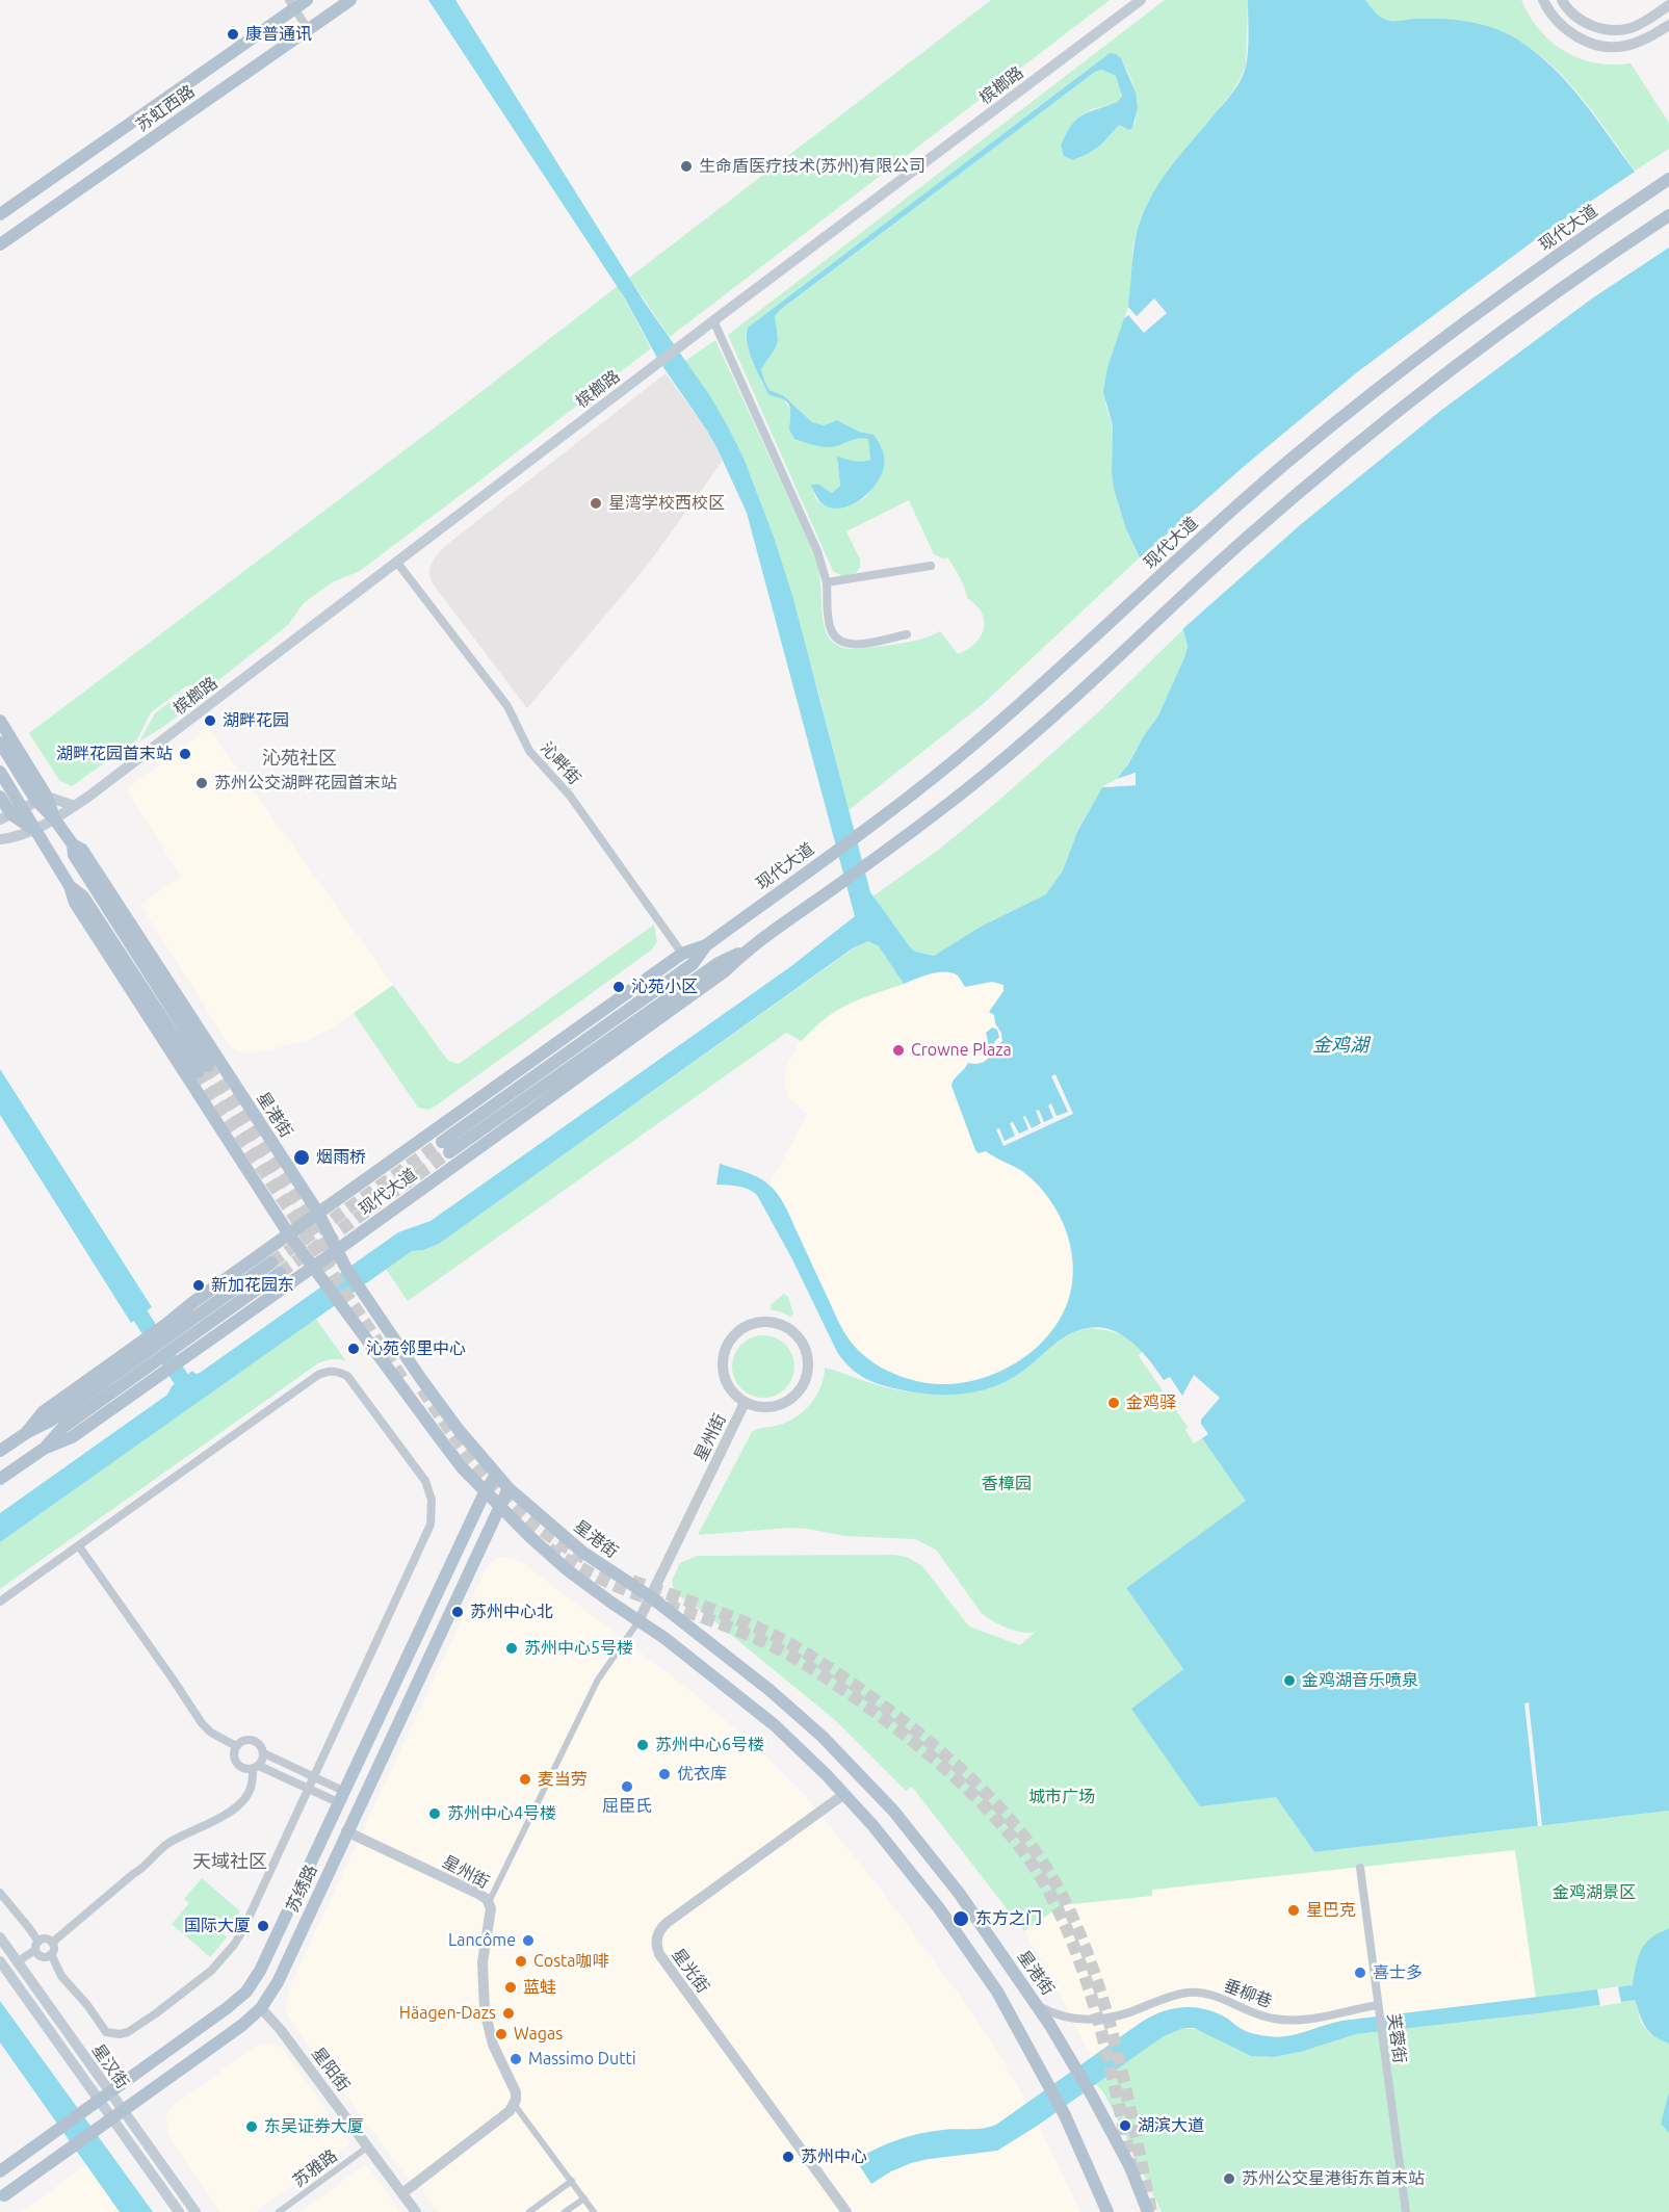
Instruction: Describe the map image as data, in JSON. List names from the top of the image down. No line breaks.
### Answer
{"streets":{"main road":["槟榔路","苏虹西路","现代大道","星港街","苏绣路","星汉街"],"street":["沁畔街","星州街","星光街","垂柳巷","芙蓉街","星阳街","苏雅路"]},"crossings":[["槟榔路","沁畔街"],["槟榔路","星港街"],["现代大道","沁畔街"],["现代大道","星港街"],["星港街","星州街"],["星港街","苏绣路"],["星港街","星光街"],["星港街","垂柳巷"],["星州街","苏绣路"],["苏绣路","星汉街"],["苏绣路","星阳街"],["垂柳巷","芙蓉街"],["星阳街","苏雅路"]],"districts":["沁苑社区","天域社区"],"water":["金鸡湖"],"parks":["香樟园","城市广场","金鸡湖景区"],"places":["康普通讯","生命盾医疗技术(苏州)有限公司","星湾学校西校区","湖畔花园","湖畔花园首末站","苏州公交湖畔花园首末站","沁苑小区","Crowne Plaza","烟雨桥","新加花园东","沁苑邻里中心","金鸡驿","苏州中心北","苏州中心5号楼","金鸡湖音乐喷泉","苏州中心6号楼","优衣库","麦当劳","屈臣氏","苏州中心4号楼","星巴克","东方之门","国际大厦","Lancôme","Costa咖啡","喜士多","蓝蛙","Häagen-Dazs","Wagas","Massimo Dutti","湖滨大道","东吴证券大厦","苏州中心","苏州公交星港街东首末站"]}
